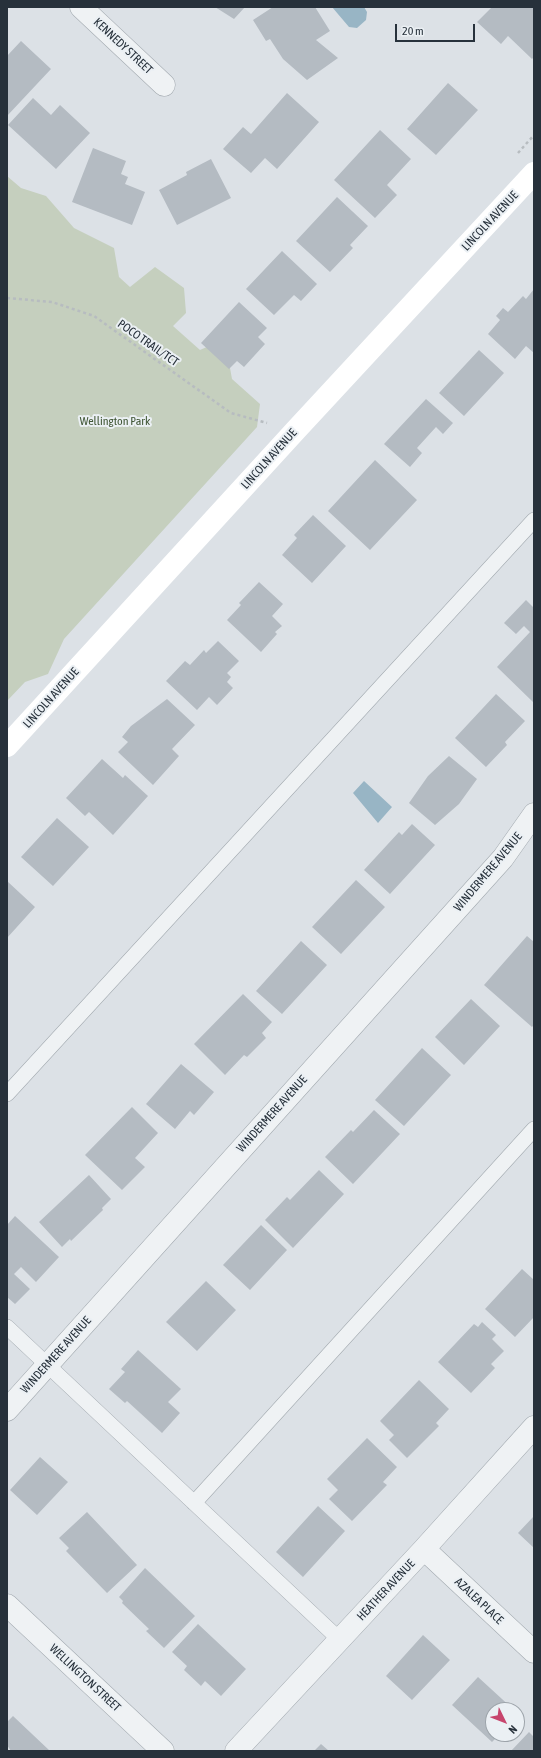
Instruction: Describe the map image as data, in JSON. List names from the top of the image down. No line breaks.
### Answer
{"streets":{"main road":["LINCOLN AVENUE"],"street":["KENNEDY STREET","WINDERMERE AVENUE","HEATHER AVENUE","AZALEA PLACE","WELLINGTON STREET"],"path":["POCO TRAIL/TCT"]},"crossings":[["HEATHER AVENUE","AZALEA PLACE"]],"parks":["Wellington Park"],"scale_bar":"20 m","north":"bottom right"}
